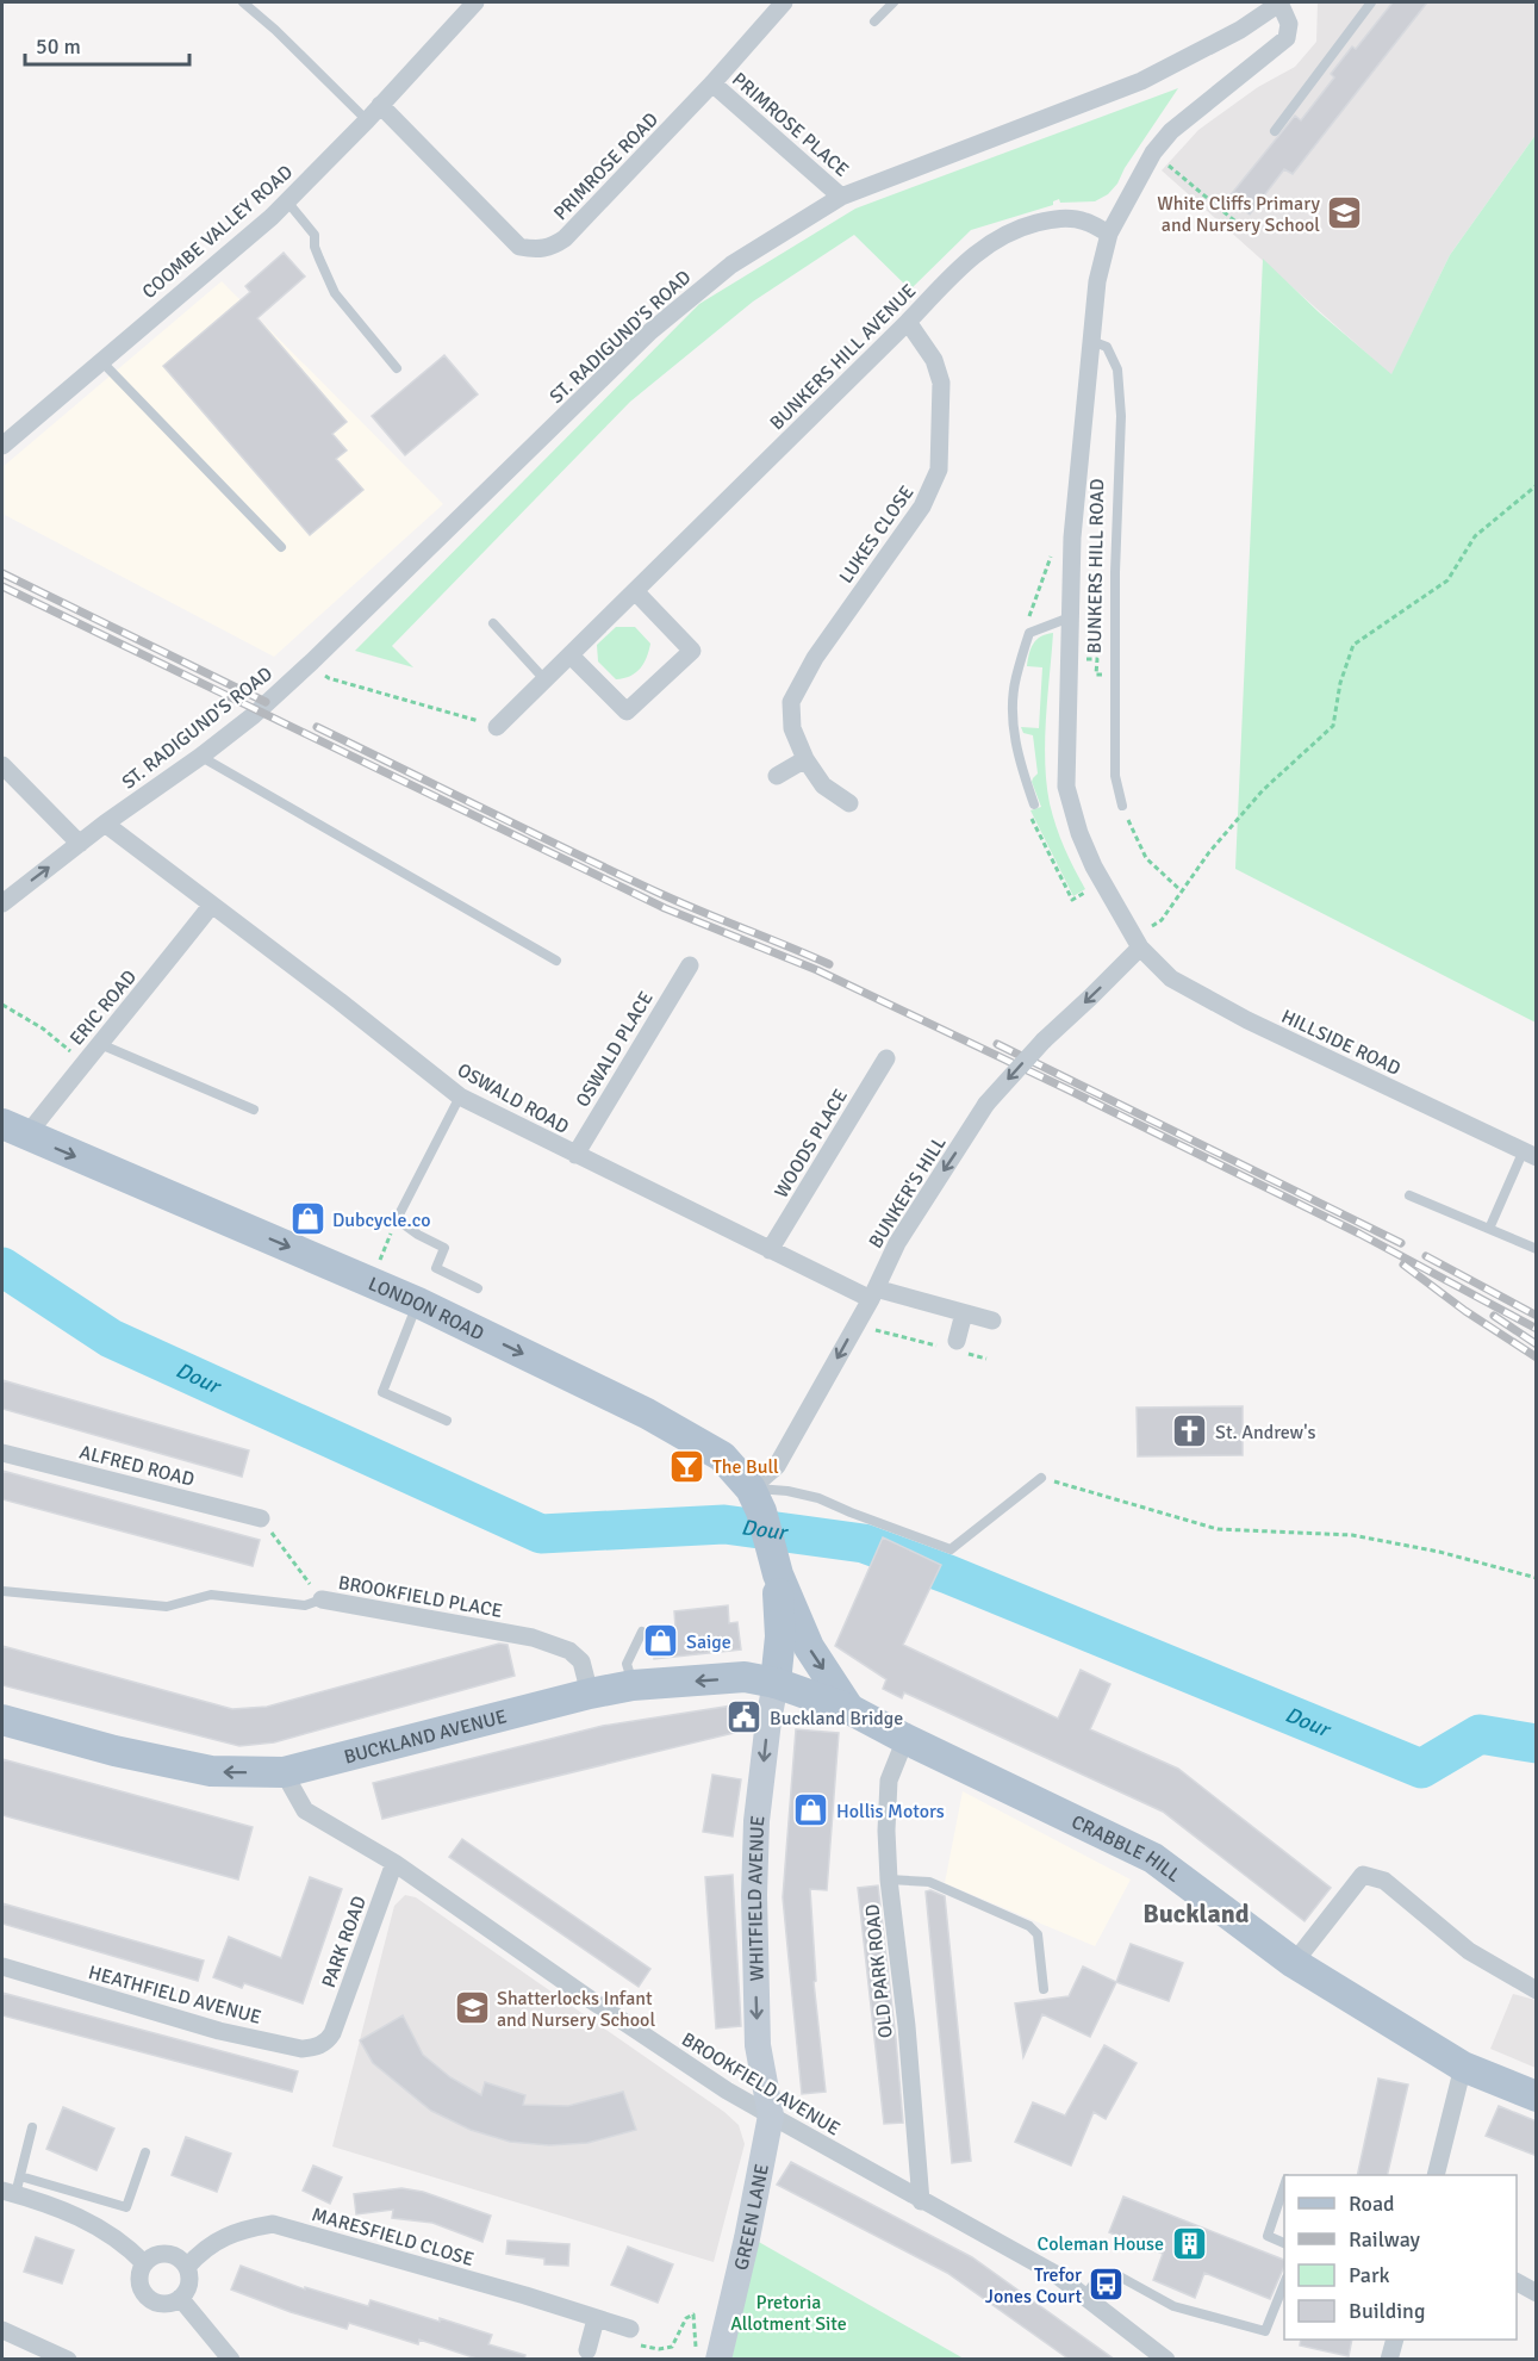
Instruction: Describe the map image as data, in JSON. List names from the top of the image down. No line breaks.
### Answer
{"streets":{"main road":["LONDON ROAD","BUCKLAND AVENUE","CRABBLE HILL"],"street":["PRIMROSE PLACE","PRIMROSE ROAD","COOMBE VALLEY ROAD","ST. RADIGUND'S ROAD","BUNKERS HILL AVENUE","LUKES CLOSE","BUNKERS HILL ROAD","ERIC ROAD","HILLSIDE ROAD","OSWALD PLACE","OSWALD ROAD","WOODS PLACE","BUNKER'S HILL","ALFRED ROAD","BROOKFIELD PLACE","WHITFIELD AVENUE","PARK ROAD","OLD PARK ROAD","HEATHFIELD AVENUE","BROOKFIELD AVENUE","GREEN LANE","MARESFIELD CLOSE"]},"crossings":[["PRIMROSE PLACE","PRIMROSE ROAD"],["PRIMROSE PLACE","ST. RADIGUND'S ROAD"],["PRIMROSE ROAD","COOMBE VALLEY ROAD"],["ST. RADIGUND'S ROAD","BUNKERS HILL ROAD"],["ST. RADIGUND'S ROAD","OSWALD ROAD"],["BUNKERS HILL AVENUE","LUKES CLOSE"],["BUNKERS HILL AVENUE","BUNKERS HILL ROAD"],["BUNKERS HILL ROAD","HILLSIDE ROAD"],["BUNKERS HILL ROAD","BUNKER'S HILL"],["ERIC ROAD","OSWALD ROAD"],["ERIC ROAD","LONDON ROAD"],["HILLSIDE ROAD","BUNKER'S HILL"],["OSWALD PLACE","OSWALD ROAD"],["OSWALD ROAD","WOODS PLACE"],["OSWALD ROAD","BUNKER'S HILL"],["BUNKER'S HILL","LONDON ROAD"],["LONDON ROAD","BUCKLAND AVENUE"],["LONDON ROAD","CRABBLE HILL"],["LONDON ROAD","WHITFIELD AVENUE"],["BROOKFIELD PLACE","BUCKLAND AVENUE"],["BUCKLAND AVENUE","CRABBLE HILL"],["BUCKLAND AVENUE","WHITFIELD AVENUE"],["BUCKLAND AVENUE","BROOKFIELD AVENUE"],["CRABBLE HILL","OLD PARK ROAD"],["WHITFIELD AVENUE","BROOKFIELD AVENUE"],["WHITFIELD AVENUE","GREEN LANE"],["PARK ROAD","HEATHFIELD AVENUE"],["PARK ROAD","BROOKFIELD AVENUE"],["OLD PARK ROAD","BROOKFIELD AVENUE"],["BROOKFIELD AVENUE","GREEN LANE"]],"one_way":["BUNKER'S HILL","LONDON ROAD","BUCKLAND AVENUE","WHITFIELD AVENUE"],"districts":["Buckland"],"water":["Dour"],"parks":["Pretoria Allotment Site"],"places":{"school or university":["White Cliffs Primary and Nursery School","Shatterlocks Infant and Nursery School"],"shop":["Dubcycle.co","Saige","Hollis Motors"],"church":["St. Andrew's"],"bar":["The Bull"],"public building":["Buckland Bridge"],"building":["Coleman House"],"bus stop":["Trefor Jones Court"]},"legend":["Road","Railway","Park","Building"],"scale_bar":"50 m"}
